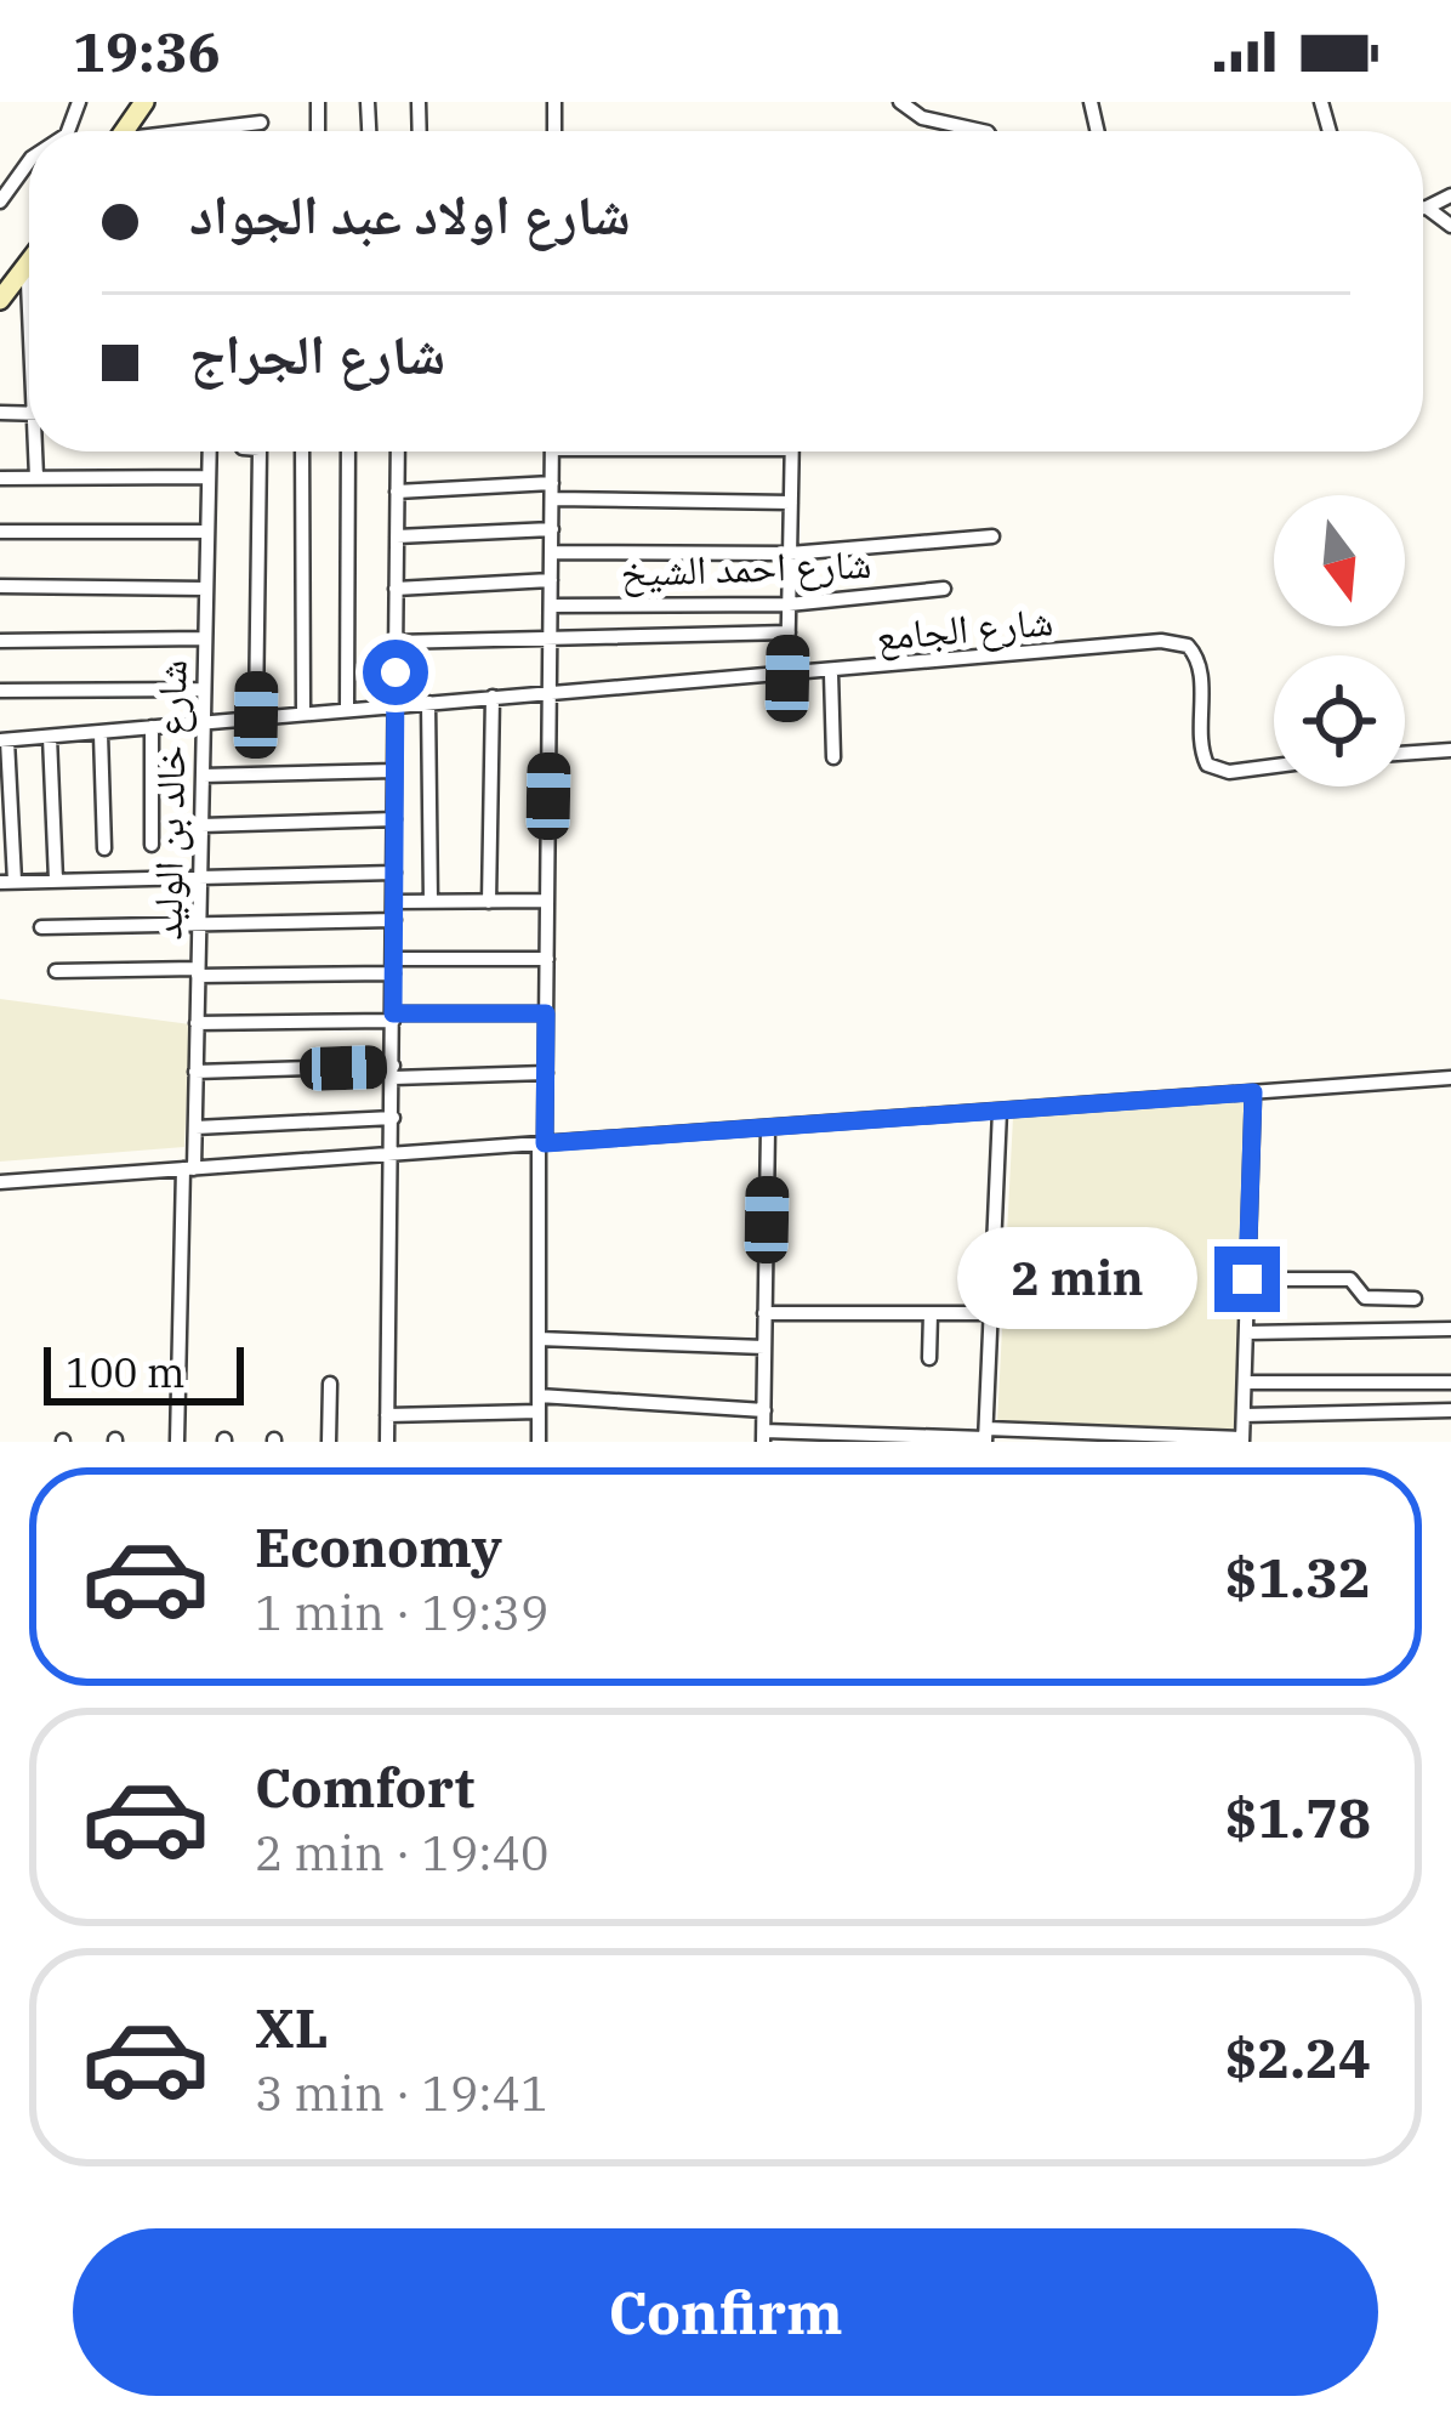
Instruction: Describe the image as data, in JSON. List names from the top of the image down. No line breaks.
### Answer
{"streets":{"street":["شارع احمد الشيخ","شارع الجامع","شارع خالد بن الوليد"]},"crossings":[["شارع الجامع","شارع خالد بن الوليد"]],"scale_bar":"100 m","north":"bottom","page":{"status":"19:36","banner":["شارع اولاد عبد الجواد","شارع الجراج"],"bubble":"2 min","scale":"100 m","list":[{"name":"Economy","note":"1 min · 19:39","value":"$1.32"},{"name":"Comfort","note":"2 min · 19:40","value":"$1.78"},{"name":"XL","note":"3 min · 19:41","value":"$2.24"}],"buttons":"Confirm"}}
